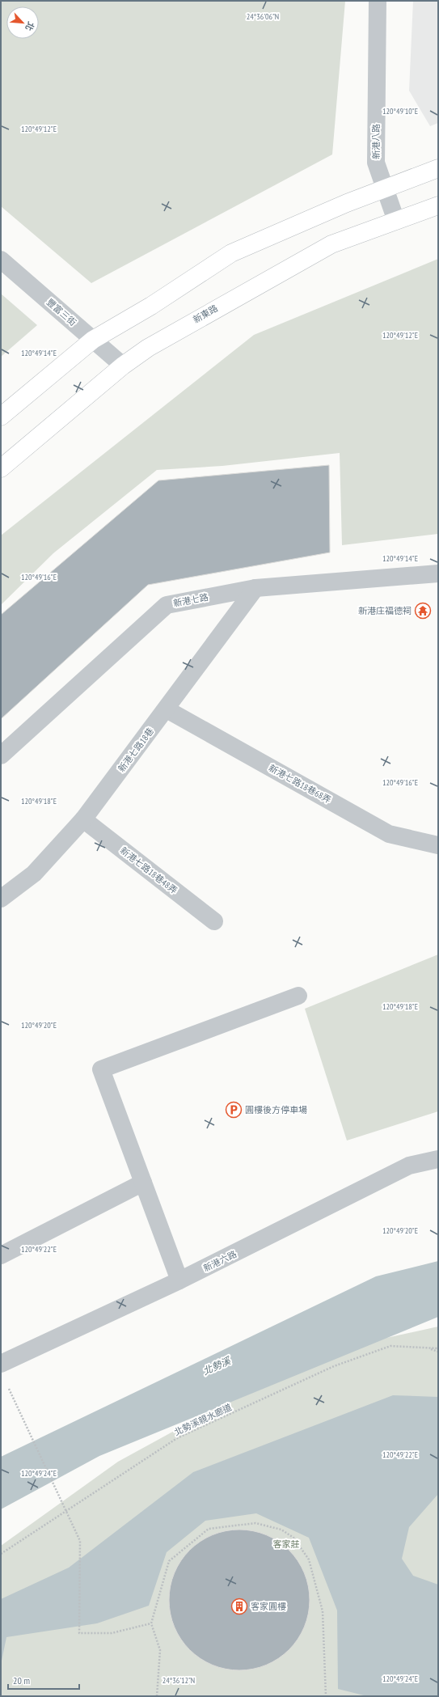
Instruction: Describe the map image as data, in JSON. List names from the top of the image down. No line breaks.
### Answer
{"streets":{"main road":["新東路"],"street":["新港八路","豐富三街","新港七路","新港七路18巷","新港七路18巷68弄","新港七路18巷48弄","新港六路"],"path":["北勢溪親水廊道"]},"crossings":[["新港八路","新東路"],["豐富三街","新東路"],["新港七路","新港七路18巷"],["新港七路18巷","新港七路18巷68弄"],["新港七路18巷","新港七路18巷48弄"]],"water":["北勢溪"],"parks":["客家莊"],"places":{"temple":["新港庄福德祠"],"parking":["圓樓後方停車場"],"building":["客家圓樓"]},"scale_bar":"20 m","north":"bottom right","coordinates":["24°36'06\"N","120°49'10\"E","120°49'12\"E","120°49'14\"E","120°49'16\"E","120°49'18\"E","120°49'20\"E","120°49'22\"E","120°49'24\"E","24°36'12\"N"]}
